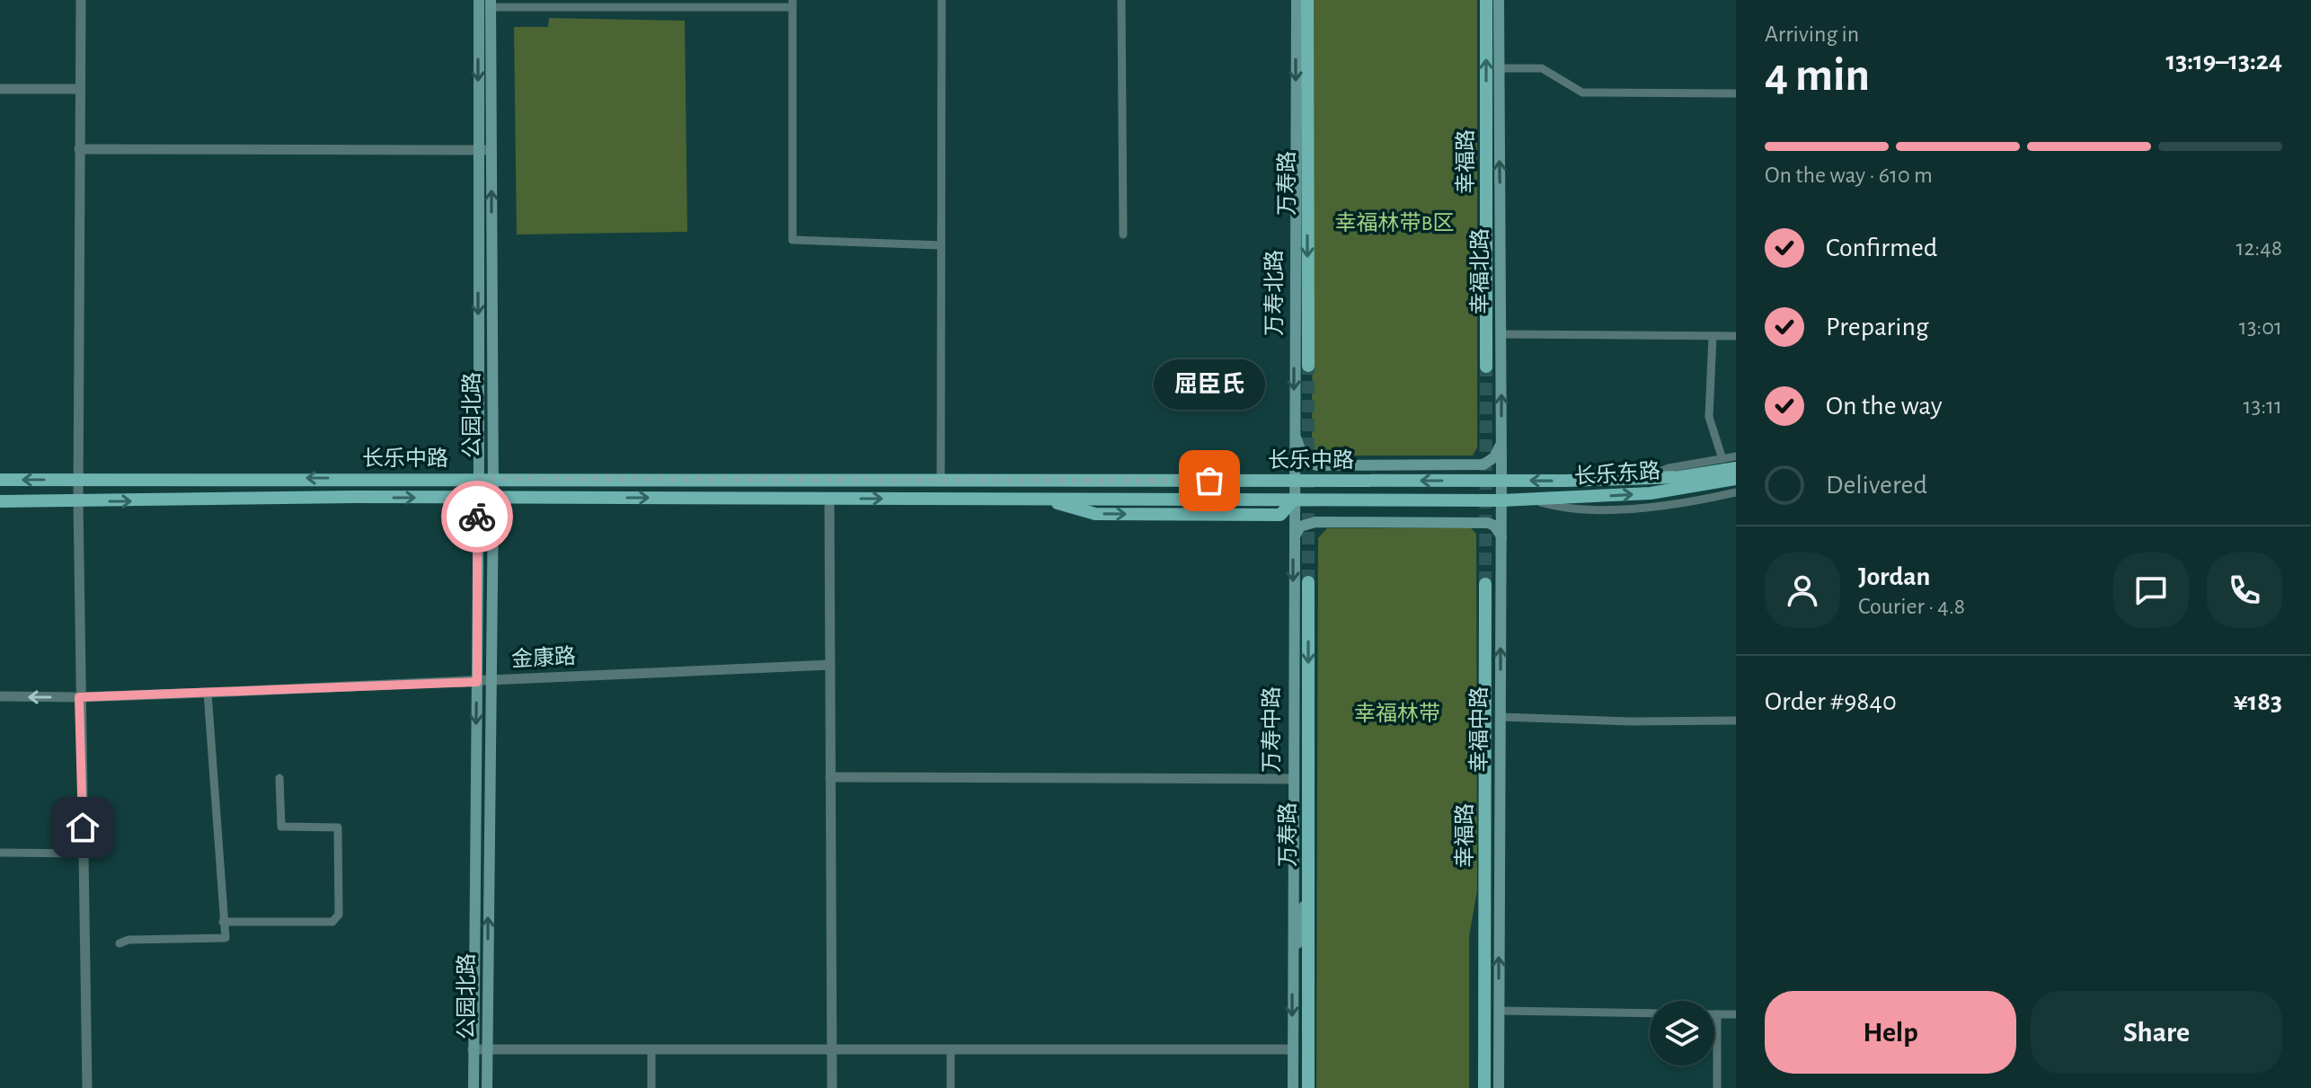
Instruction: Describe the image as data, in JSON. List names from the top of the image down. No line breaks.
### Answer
{"streets":{"main road":["幸福路","万寿路","幸福北路","万寿北路","公园北路","长乐中路","长乐东路","万寿中路","幸福中路"],"street":["金康路"]},"crossings":[["幸福北路","长乐中路"],["幸福北路","长乐东路"],["幸福北路","幸福中路"],["万寿北路","长乐中路"],["万寿北路","万寿中路"],["公园北路","长乐中路"],["公园北路","金康路"],["长乐中路","长乐东路"],["长乐中路","万寿中路"],["长乐中路","幸福中路"],["长乐东路","幸福中路"]],"one_way":["幸福路","万寿路","幸福北路","万寿北路","万寿中路","幸福中路"],"parks":["幸福林带B区","幸福林带"],"places":["屈臣氏"],"page":{"heading":["4 min","Arriving in","13:19–13:24"],"panel":["Jordan","Courier · 4.8","Order #9840","¥183"],"bar":"On the way · 610 m","list":[["Confirmed","12:48"],["Preparing","13:01"],["On the way","13:11"],"Delivered"],"bubble":"屈臣氏","buttons":["Help","Share"]}}
